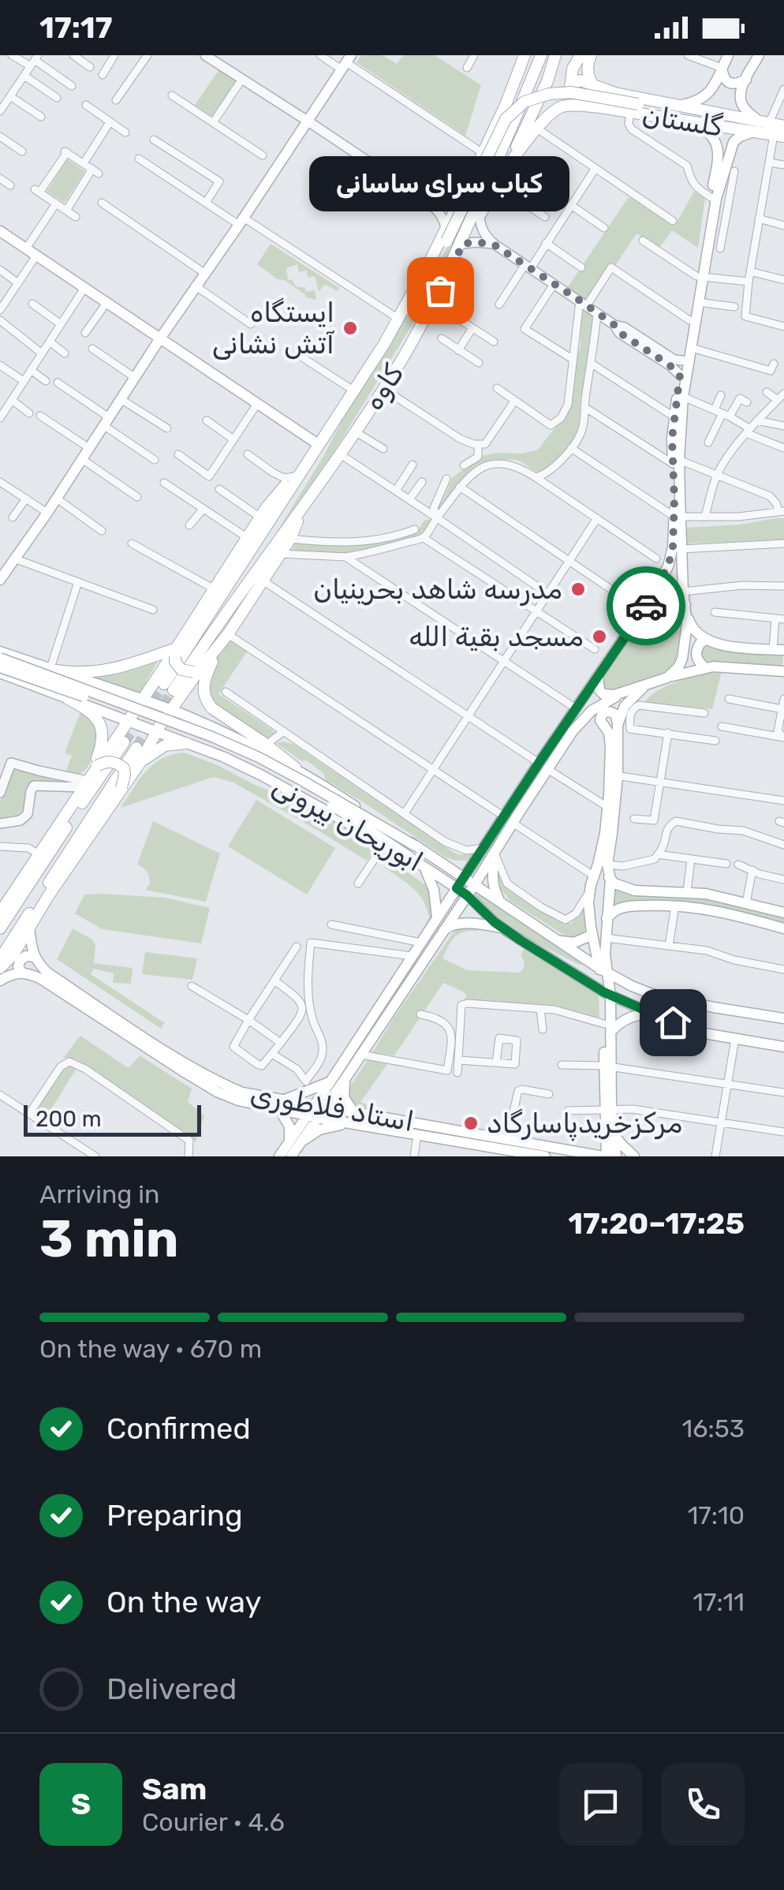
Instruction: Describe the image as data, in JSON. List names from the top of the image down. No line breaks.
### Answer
{"streets":{"main road":["گلستان","کاوه","ابوریحان بیرونی","استاد فلاطوری"]},"places":["کباب سرای ساسانی","ایستگاه آتش نشانی","مدرسه شاهد بحرینیان","مسجد بقیة الله","مرکزخریدپاسارگاد"],"scale_bar":"200 m","page":{"status":"17:17","bubble":"کباب سرای ساسانی","scale":"200 m","heading":["3 min","Arriving in","17:20–17:25"],"panel":["Sam","Courier · 4.6"],"bar":"On the way · 670 m","list":[["Confirmed","16:53"],["Preparing","17:10"],["On the way","17:11"],"Delivered"],"round":"S"}}
